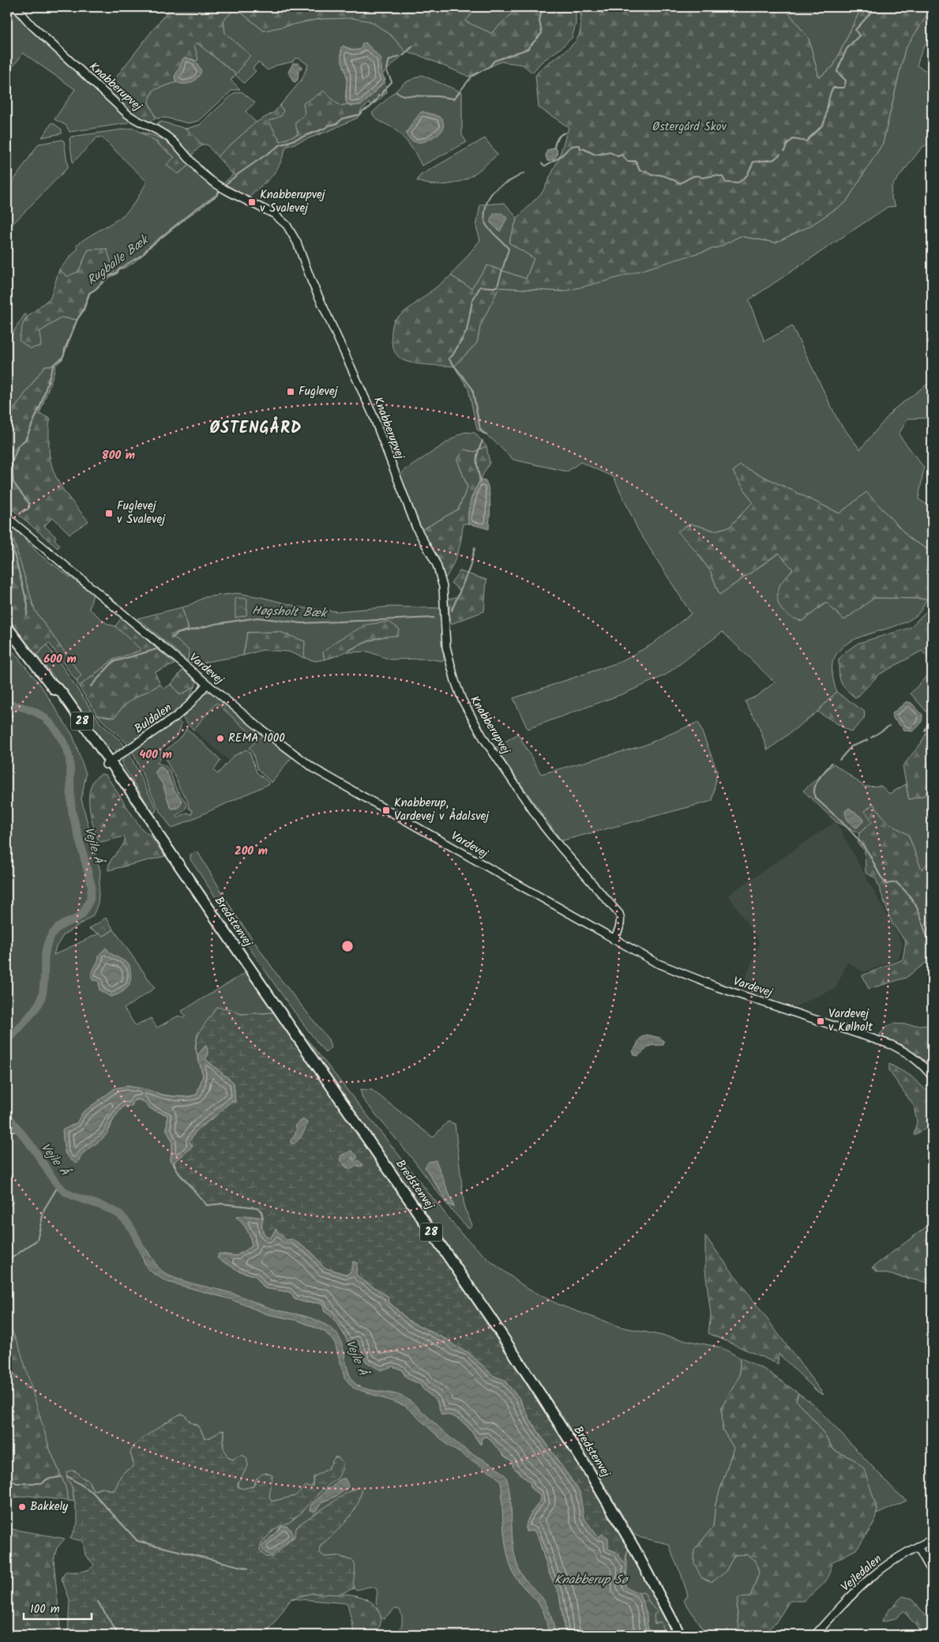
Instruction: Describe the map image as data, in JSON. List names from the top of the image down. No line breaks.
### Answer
{"streets":{"highway":["28","Bredstenvej"],"street":["Knabberupvej","Vardevej","Buldalen","Vejledalen"]},"crossings":[["Knabberupvej","Vardevej"],["Vardevej","Buldalen"],["Buldalen","Bredstenvej"]],"districts":["ØSTENGÅRD"],"water":["Rugballe Bæk","Høgsholt Bæk","Vejle Å","Knabberup Sø"],"parks":["Østergård Skov"],"places":{"transit":["Knabberupvej v Svalevej","Fuglevej","Fuglevej v Svalevej","Knabberup, Vardevej v Ådalsvej","Vardevej v Kølholt"],"other":["REMA 1000","Bakkely"]},"scale_bar":"100 m","rings":["800 m","600 m","400 m","200 m"]}
